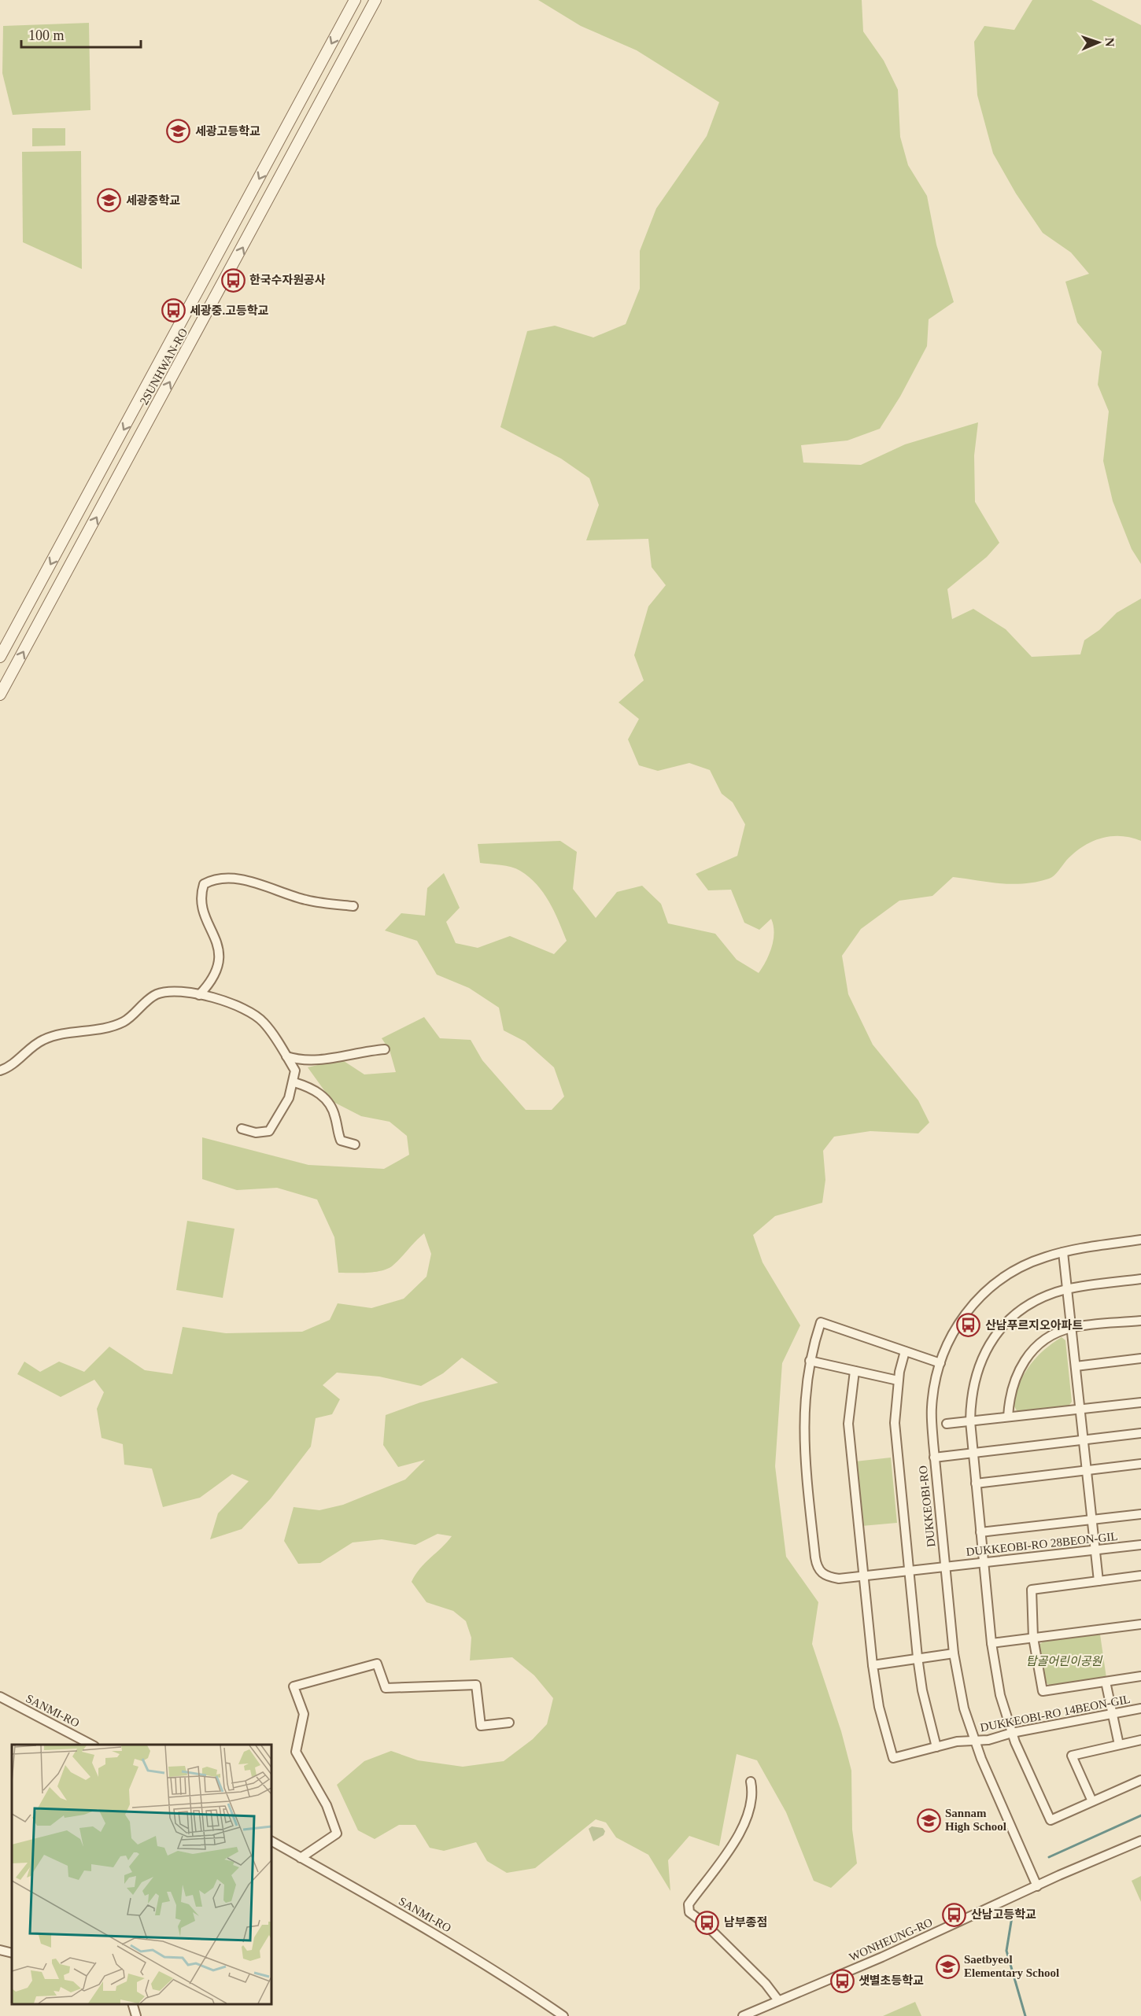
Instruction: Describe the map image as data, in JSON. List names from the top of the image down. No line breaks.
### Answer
{"streets":{"street":["2SUNHWAN-RO","DUKKEOBI-RO","DUKKEOBI-RO 28BEON-GIL","SANMI-RO","DUKKEOBI-RO 14BEON-GIL","WONHEUNG-RO"]},"crossings":[["DUKKEOBI-RO","DUKKEOBI-RO 28BEON-GIL"],["DUKKEOBI-RO","DUKKEOBI-RO 14BEON-GIL"],["DUKKEOBI-RO","WONHEUNG-RO"]],"parks":["탑골어린이공원"],"places":{"school or university":["세광고등학교","세광중학교","Sannam High School","Saetbyeol Elementary School"],"bus stop":["한국수자원공사","세광중.고등학교","산남푸르지오아파트","산남고등학교","남부종점","샛별초등학교"]},"scale_bar":"100 m","north":"right"}
